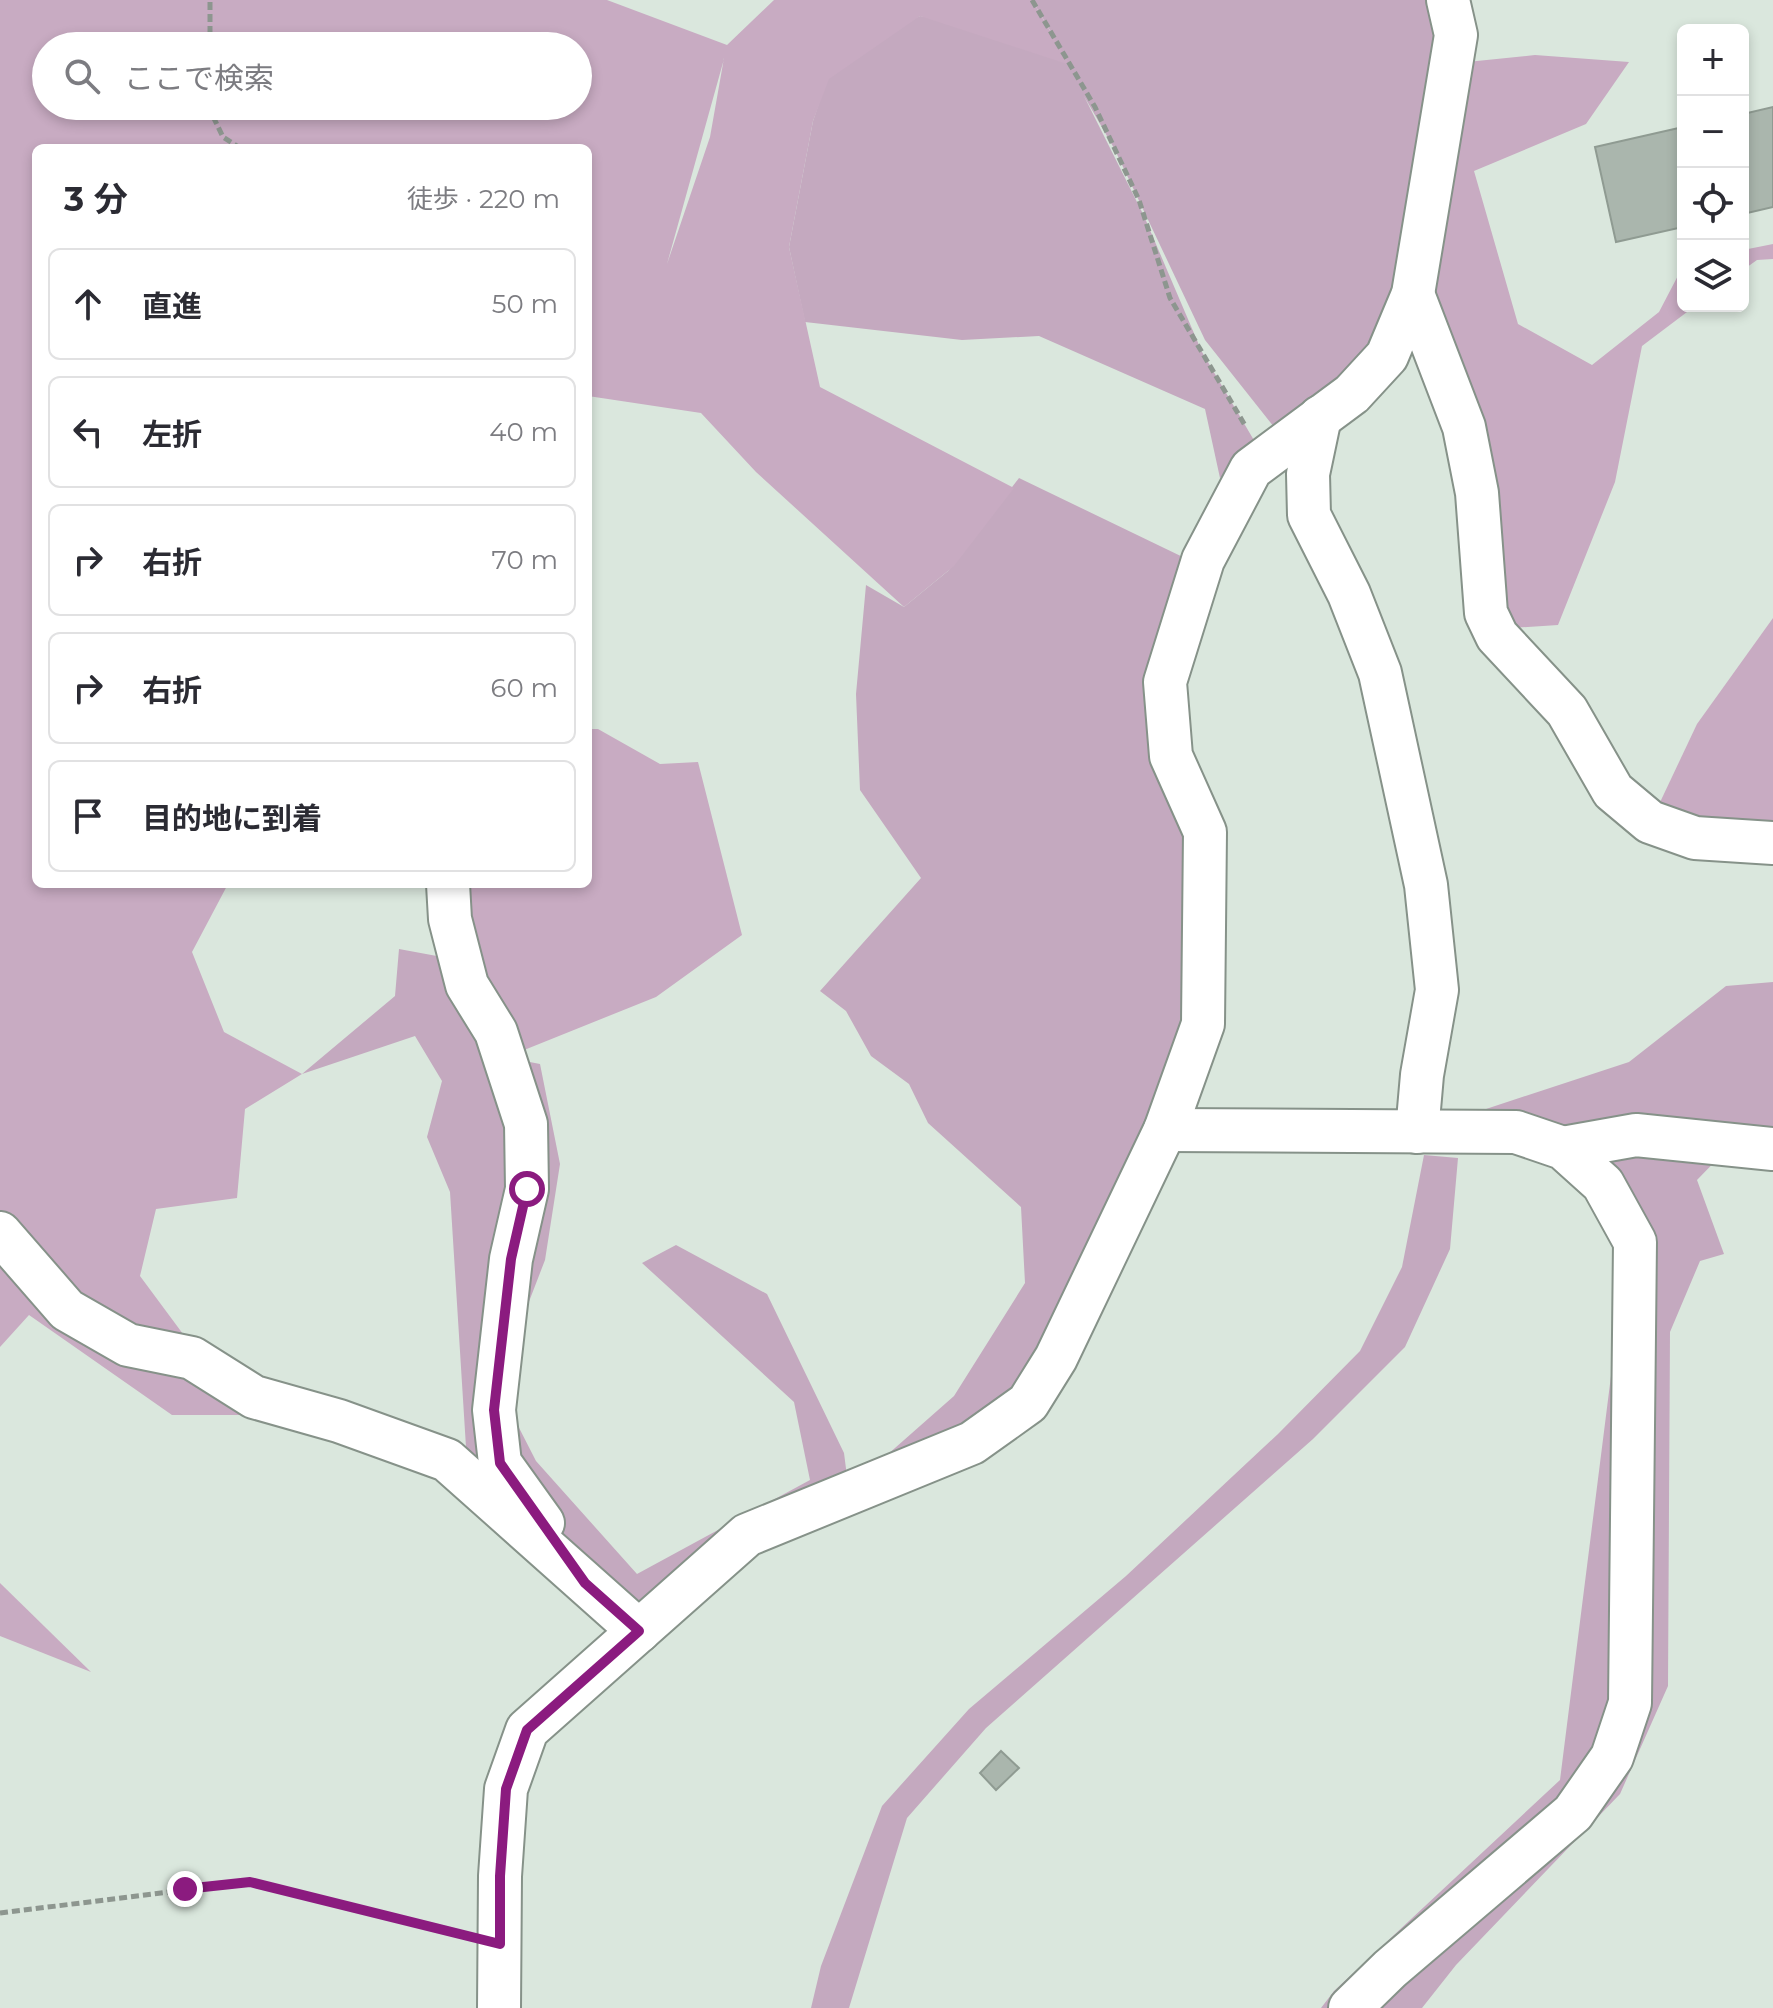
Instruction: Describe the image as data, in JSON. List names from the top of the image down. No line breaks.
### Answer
{"page":{"map_buttons":["+","−"],"search":"ここで検索","heading":["3 分","徒歩 · 220 m"],"list":[["直進","50 m"],["左折","40 m"],["右折","70 m"],["右折","60 m"],"目的地に到着"]}}
